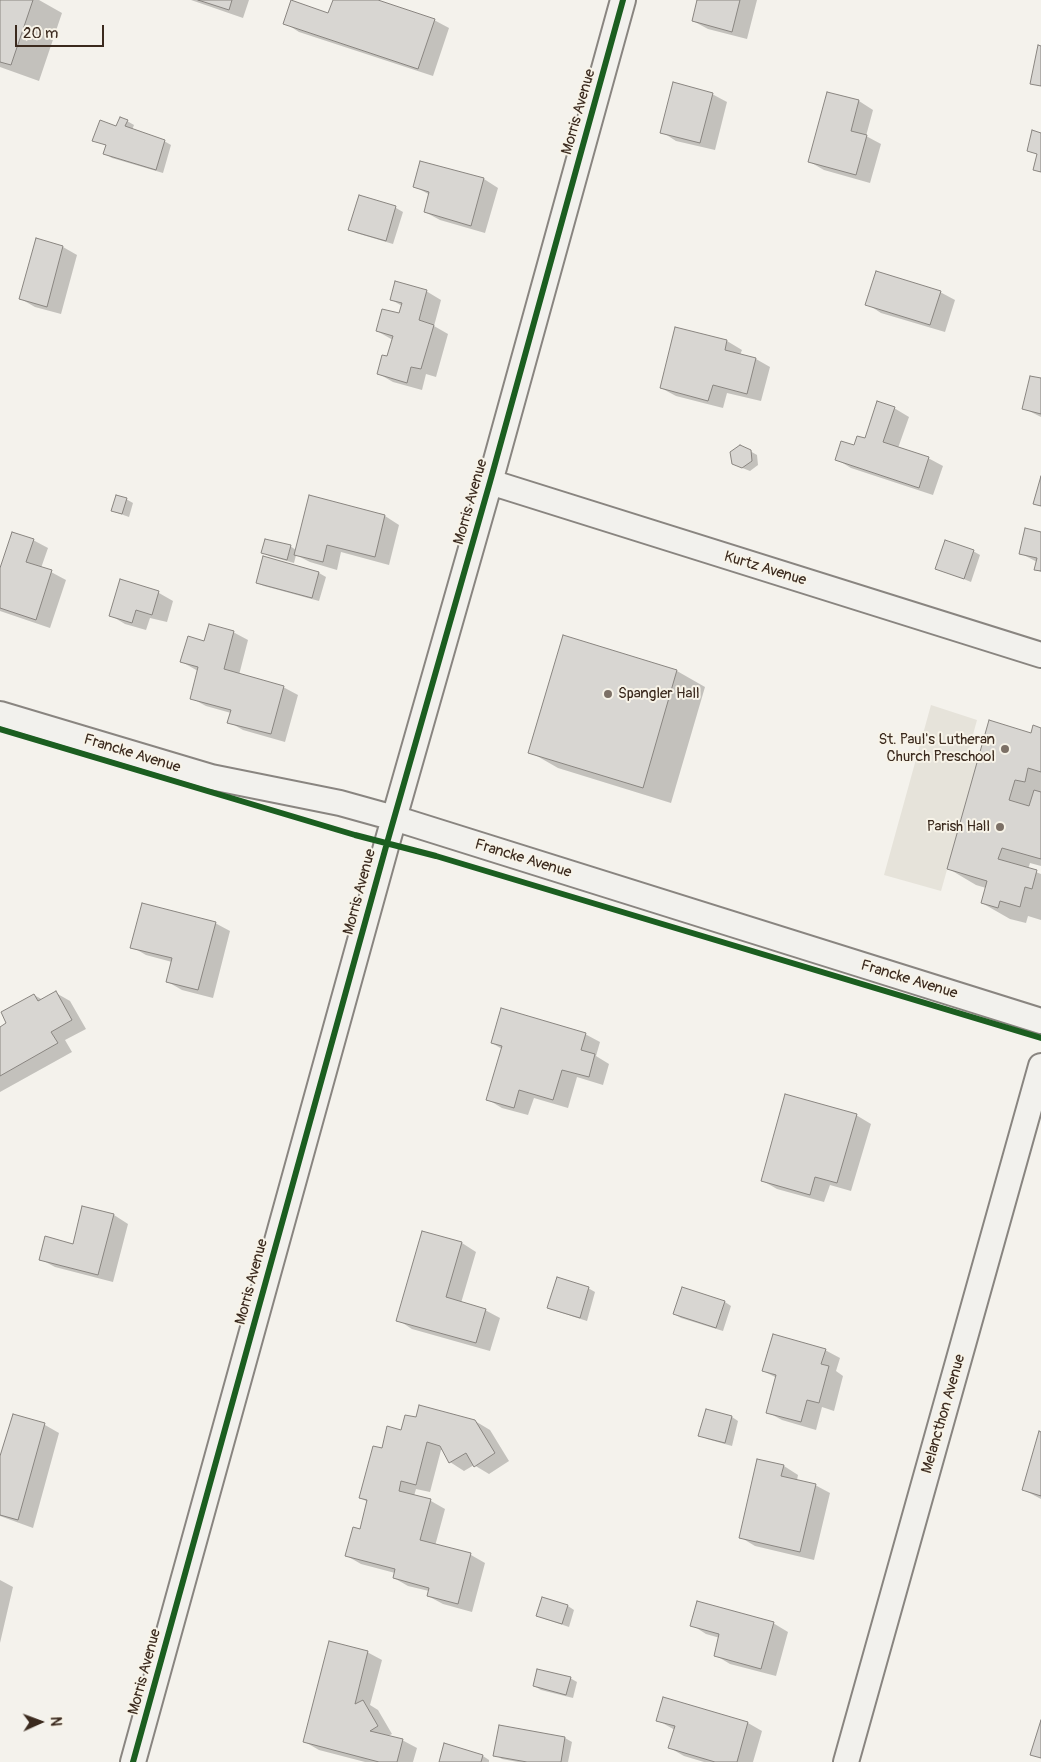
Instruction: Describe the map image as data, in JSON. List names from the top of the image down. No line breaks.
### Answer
{"streets":{"street":["Morris Avenue","Kurtz Avenue","Francke Avenue","Melancthon Avenue"]},"crossings":[["Morris Avenue","Kurtz Avenue"],["Morris Avenue","Francke Avenue"]],"places":["Spangler Hall","St. Paul's Lutheran Church Preschool","Parish Hall"],"scale_bar":"20 m","north":"right"}
